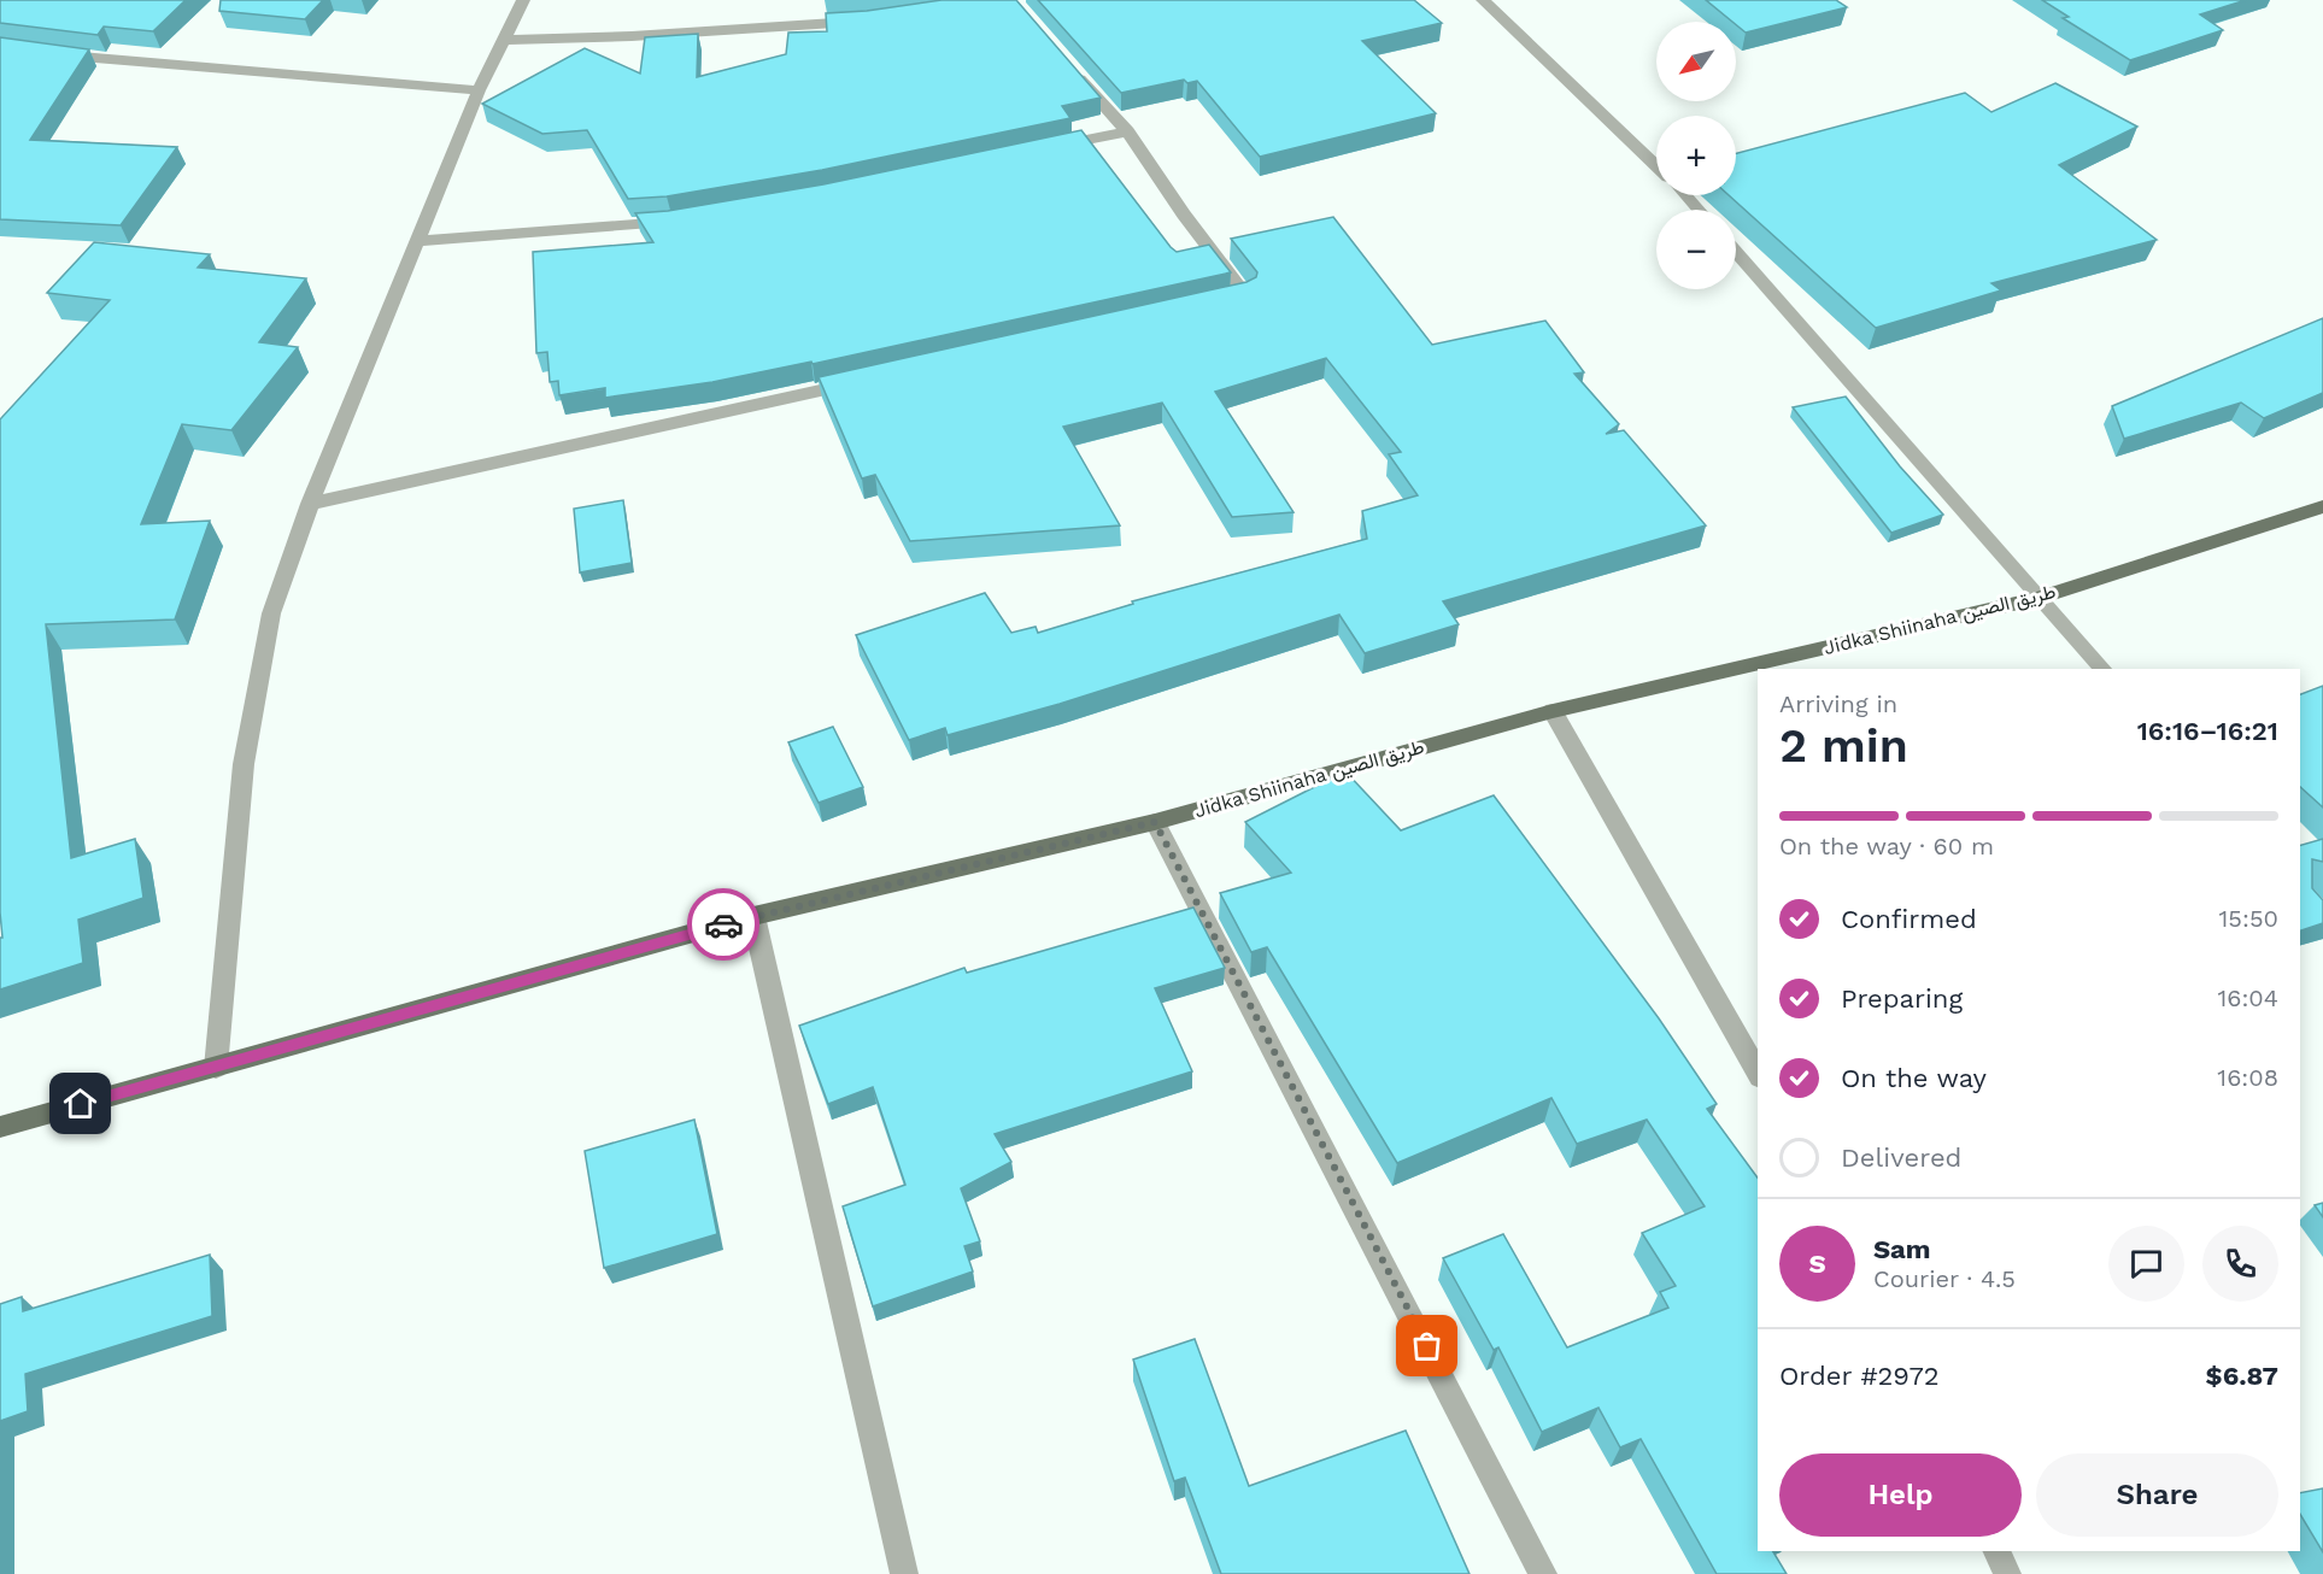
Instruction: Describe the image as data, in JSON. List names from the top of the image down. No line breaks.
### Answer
{"streets":{"main road":["Jidka Shiinaha طريق الصين"]},"north":"bottom left","page":{"map_buttons":["+","−"],"heading":["2 min","Arriving in","16:16–16:21"],"panel":["Sam","Courier · 4.5","Order #2972","$6.87"],"bar":"On the way · 60 m","list":[["Confirmed","15:50"],["Preparing","16:04"],["On the way","16:08"],"Delivered"],"round":"S","buttons":["Help","Share"]}}
